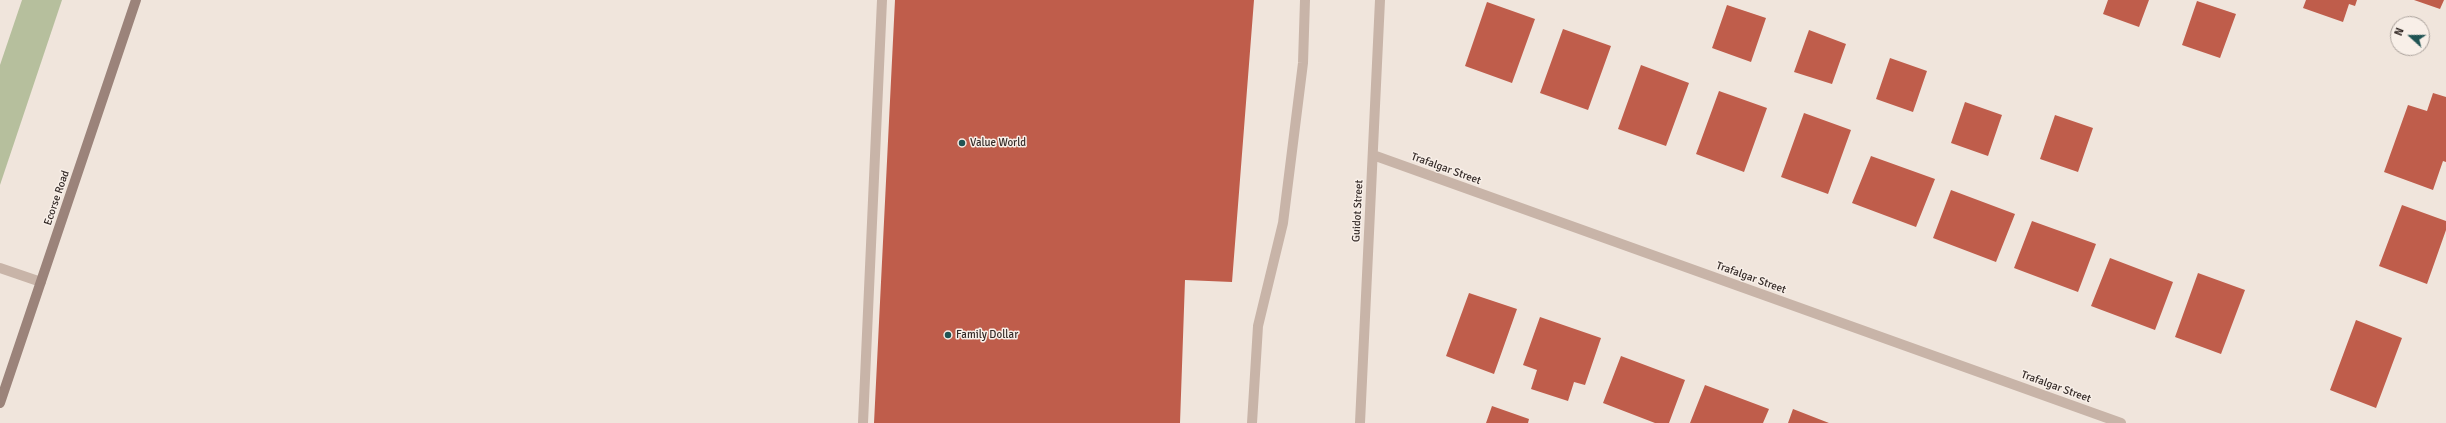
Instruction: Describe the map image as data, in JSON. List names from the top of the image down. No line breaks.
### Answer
{"streets":{"main road":["Ecorse Road"],"street":["Trafalgar Street","Guidot Street"]},"crossings":[["Trafalgar Street","Guidot Street"]],"places":["Value World","Family Dollar"],"north":"left"}
